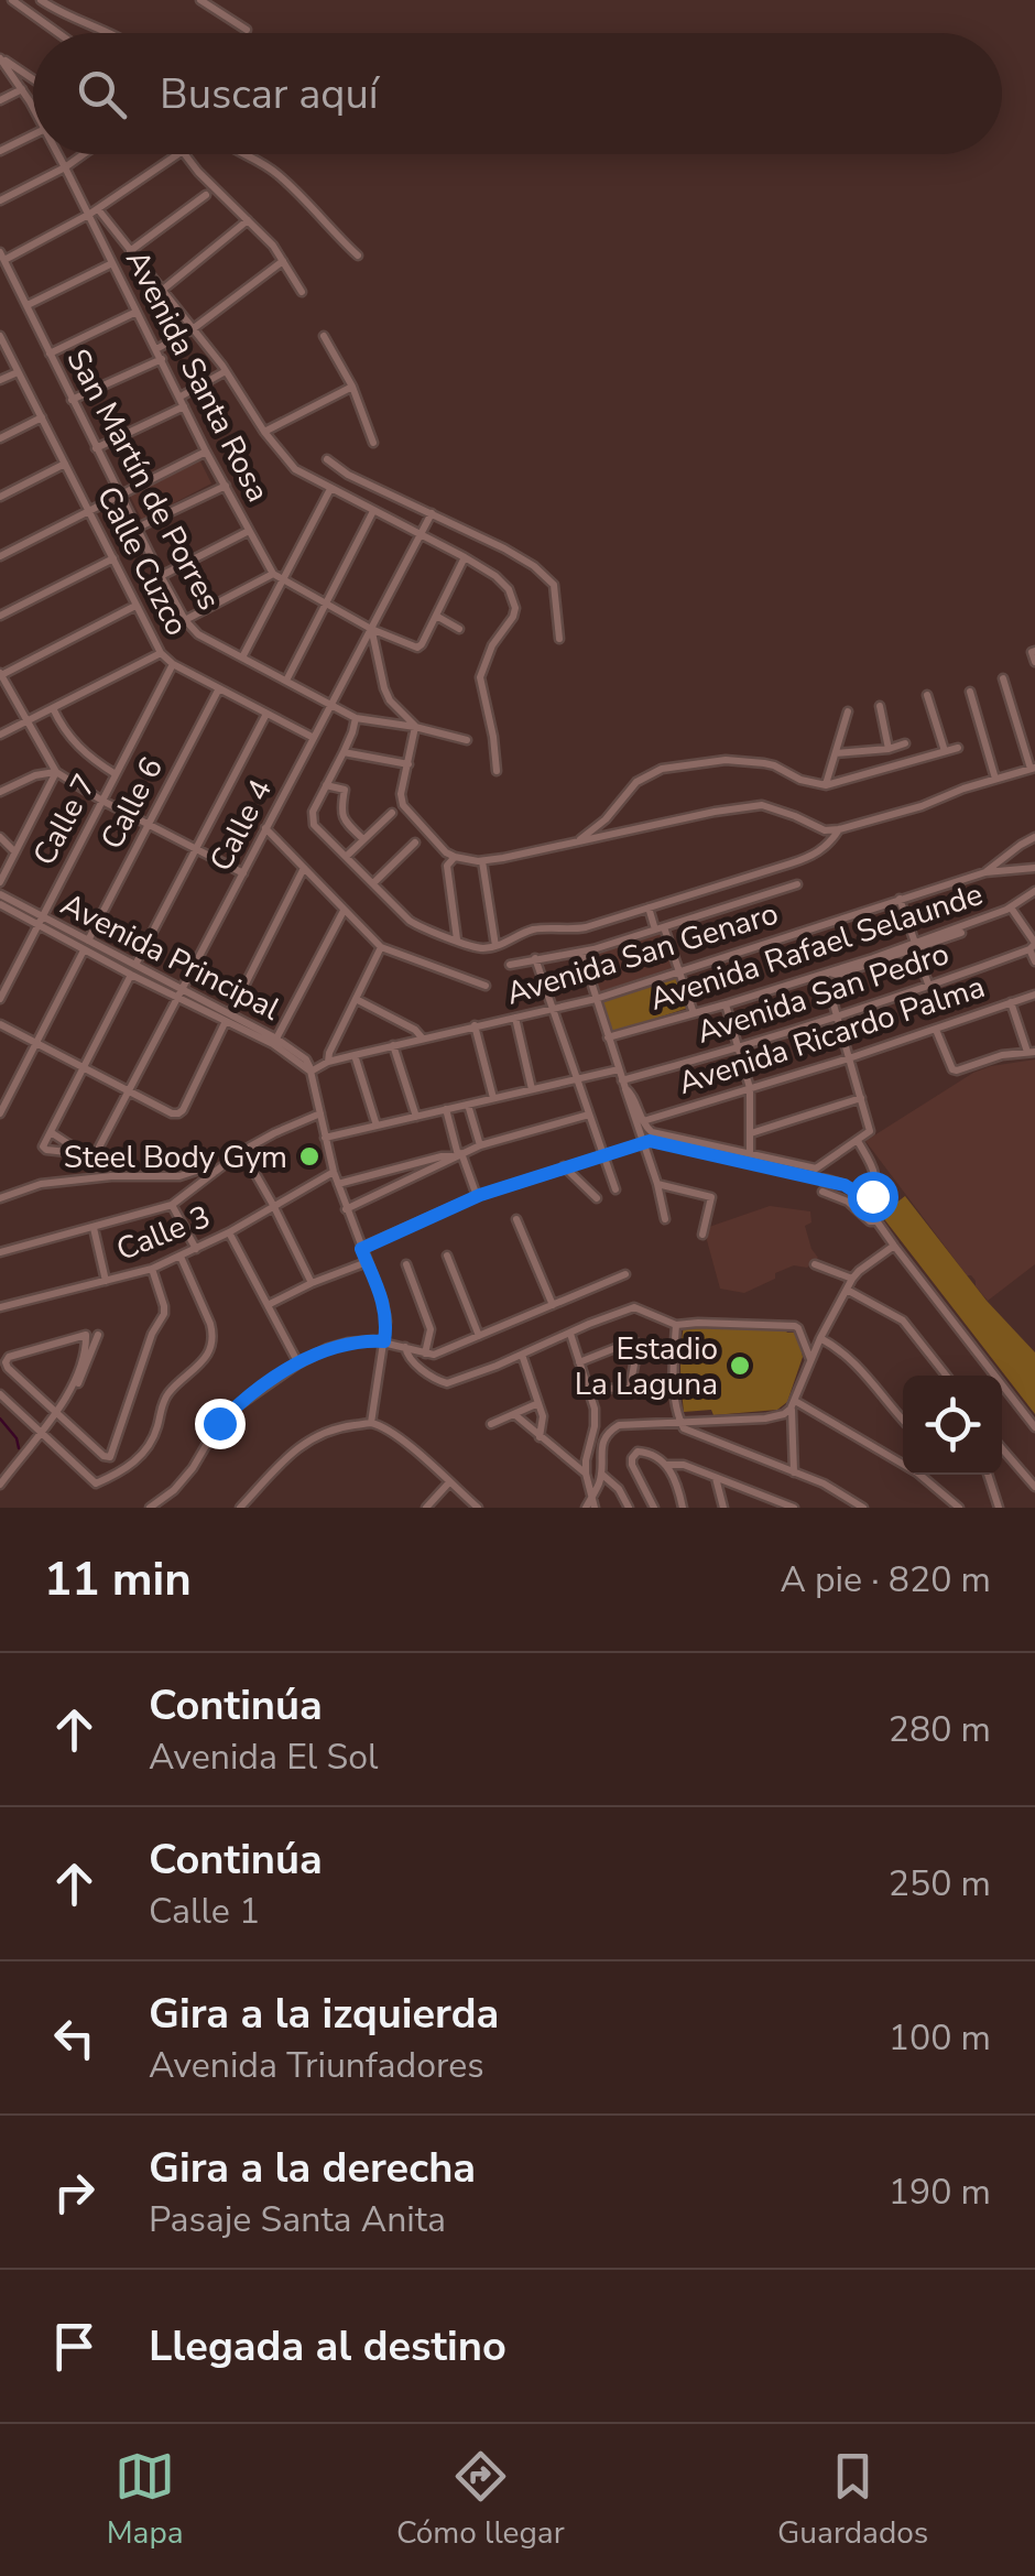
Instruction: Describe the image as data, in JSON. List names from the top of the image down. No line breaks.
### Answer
{"streets":{"street":["Avenida Santa Rosa","San Martín de Porres","Calle Cuzco","Calle 6","Calle 7","Calle 4","Avenida Rafael Selaunde","Avenida San Genaro","Avenida Principal","Avenida San Pedro","Avenida Ricardo Palma","Calle 3"]},"crossings":[["San Martín de Porres","Calle 4"],["Calle Cuzco","Calle 6"],["Calle Cuzco","Calle 7"],["Calle Cuzco","Calle 4"],["Calle 6","Avenida Principal"],["Calle 7","Avenida Principal"],["Calle 4","Avenida Principal"],["Avenida San Genaro","Avenida Principal"]],"places":["Steel Body Gym","Estadio La Laguna"],"page":{"search":"Buscar aquí","heading":["11 min","A pie · 820 m"],"list":[["Continúa","Avenida El Sol","280 m"],["Continúa","Calle 1","250 m"],["Gira a la izquierda","Avenida Triunfadores","100 m"],["Gira a la derecha","Pasaje Santa Anita","190 m"],"Llegada al destino"],"nav":["Mapa","Cómo llegar","Guardados"]}}
